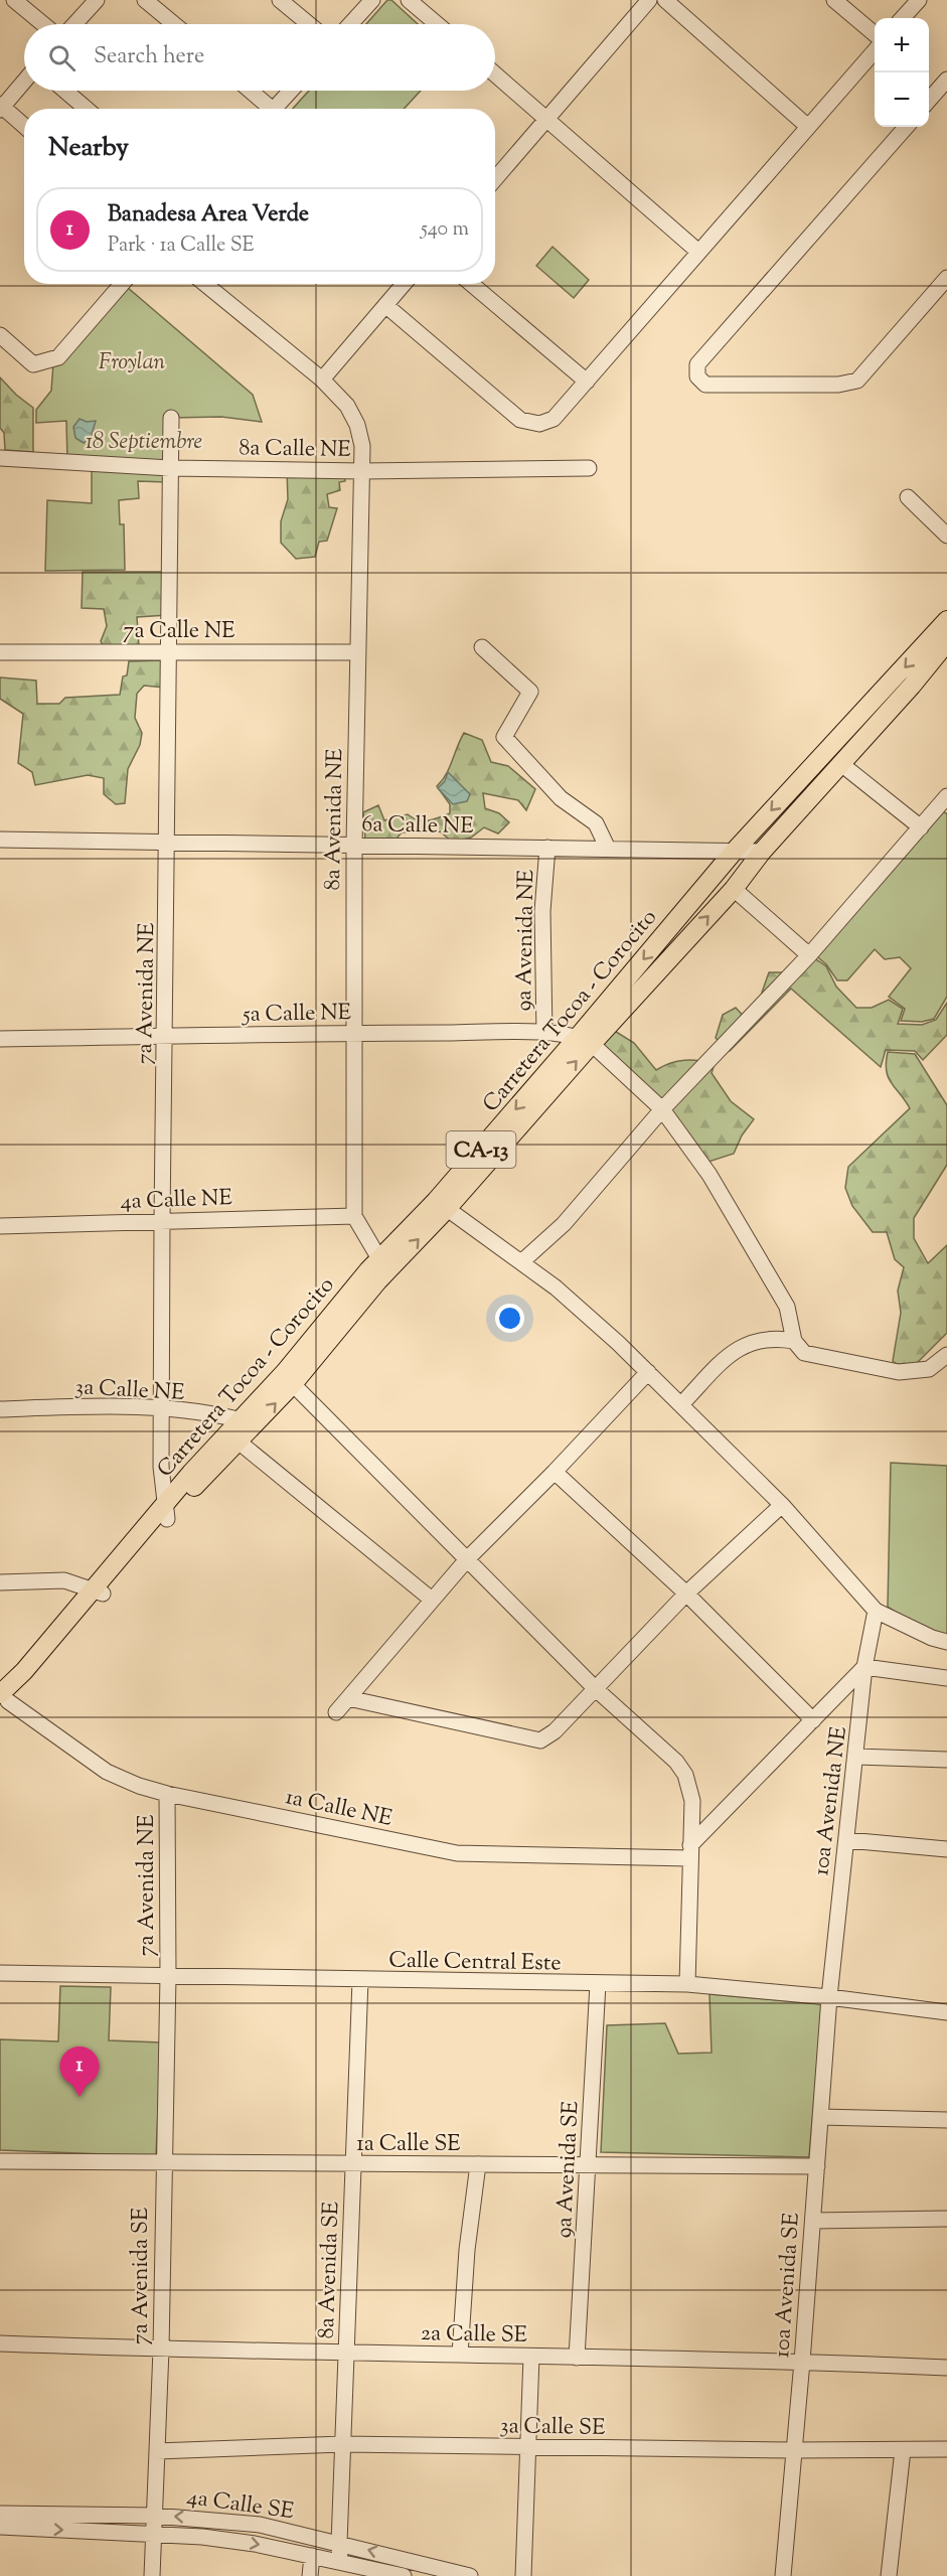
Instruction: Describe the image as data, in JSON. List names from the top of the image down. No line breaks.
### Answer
{"streets":{"main road":["Carretera Tocoa - Corocito","CA-13"],"street":["8a Calle NE","7a Calle NE","8a Avenida NE","6a Calle NE","9a Avenida NE","7a Avenida NE","5a Calle NE","4a Calle NE","3a Calle NE","10a Avenida NE","1a Calle NE","Calle Central Este","1a Calle SE","9a Avenida SE","8a Avenida SE","7a Avenida SE","10a Avenida SE","2a Calle SE","3a Calle SE","4a Calle SE"]},"crossings":[["8a Calle NE","8a Avenida NE"],["8a Calle NE","7a Avenida NE"],["7a Calle NE","8a Avenida NE"],["7a Calle NE","7a Avenida NE"],["8a Avenida NE","6a Calle NE"],["8a Avenida NE","5a Calle NE"],["8a Avenida NE","4a Calle NE"],["6a Calle NE","9a Avenida NE"],["6a Calle NE","7a Avenida NE"],["6a Calle NE","Carretera Tocoa - Corocito"],["9a Avenida NE","5a Calle NE"],["7a Avenida NE","Carretera Tocoa - Corocito"],["7a Avenida NE","5a Calle NE"],["7a Avenida NE","4a Calle NE"],["7a Avenida NE","3a Calle NE"],["7a Avenida NE","1a Calle NE"],["7a Avenida NE","Calle Central Este"],["7a Avenida NE","7a Avenida SE"],["Carretera Tocoa - Corocito","5a Calle NE"],["Carretera Tocoa - Corocito","3a Calle NE"],["Carretera Tocoa - Corocito","1a Calle NE"],["10a Avenida NE","Calle Central Este"],["10a Avenida NE","10a Avenida SE"],["Calle Central Este","9a Avenida SE"],["Calle Central Este","8a Avenida SE"],["Calle Central Este","7a Avenida SE"],["Calle Central Este","10a Avenida SE"],["1a Calle SE","9a Avenida SE"],["1a Calle SE","8a Avenida SE"],["1a Calle SE","7a Avenida SE"],["1a Calle SE","10a Avenida SE"],["9a Avenida SE","2a Calle SE"],["8a Avenida SE","2a Calle SE"],["8a Avenida SE","3a Calle SE"],["8a Avenida SE","4a Calle SE"],["7a Avenida SE","2a Calle SE"],["7a Avenida SE","3a Calle SE"],["7a Avenida SE","4a Calle SE"],["10a Avenida SE","2a Calle SE"],["10a Avenida SE","3a Calle SE"]],"parks":["Froylan","18 Septiembre"],"page":{"map_buttons":["+","−"],"search":"Search here","heading":"Nearby","list":[{"mark":"1","name":"Banadesa Area Verde","note":"Park · 1a Calle SE","value":"540 m"}],"pins":"1"}}
